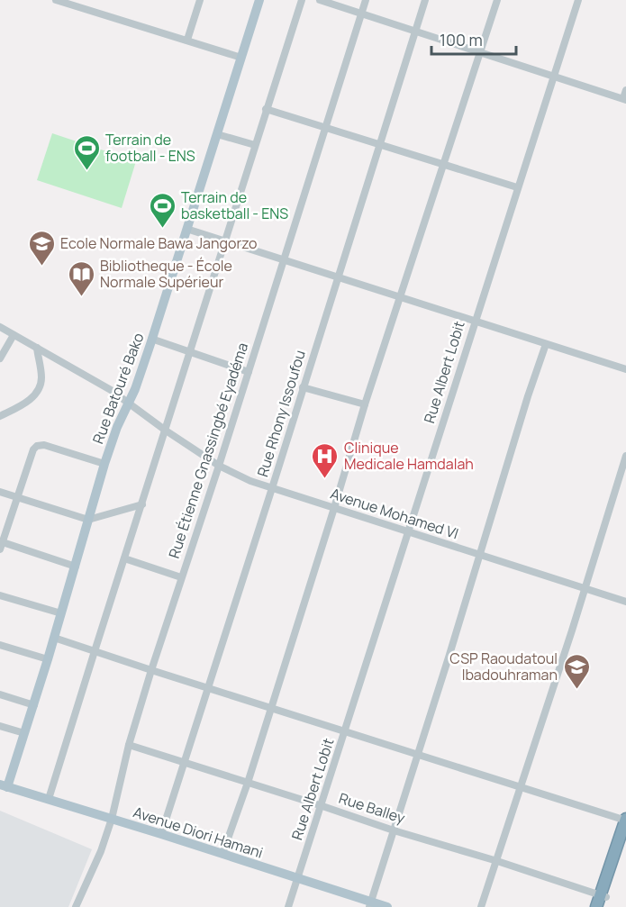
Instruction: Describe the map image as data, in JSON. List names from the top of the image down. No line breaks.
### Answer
{"streets":{"main road":["Rue Batouré Bako","Avenue Diori Hamani"],"street":["Rue Albert Lobit","Rue Rhony Issoufou","Rue Étienne Gnassingbé Eyadéma","Avenue Mohamed VI","Rue Balley"]},"crossings":[["Rue Albert Lobit","Avenue Mohamed VI"],["Rue Albert Lobit","Rue Balley"],["Rue Albert Lobit","Avenue Diori Hamani"],["Rue Batouré Bako","Avenue Mohamed VI"],["Rue Batouré Bako","Avenue Diori Hamani"],["Rue Rhony Issoufou","Avenue Mohamed VI"],["Rue Rhony Issoufou","Rue Balley"],["Rue Rhony Issoufou","Avenue Diori Hamani"],["Rue Étienne Gnassingbé Eyadéma","Avenue Mohamed VI"],["Rue Étienne Gnassingbé Eyadéma","Rue Balley"],["Rue Étienne Gnassingbé Eyadéma","Avenue Diori Hamani"]],"places":{"sports":["Terrain de football - ENS","Terrain de basketball - ENS"],"school or university":["Ecole Normale Bawa Jangorzo","CSP Raoudatoul Ibadouhraman"],"library":["Bibliotheque - École Normale Supérieur"],"hospital":["Clinique Medicale Hamdalah"]},"scale_bar":"100 m"}
